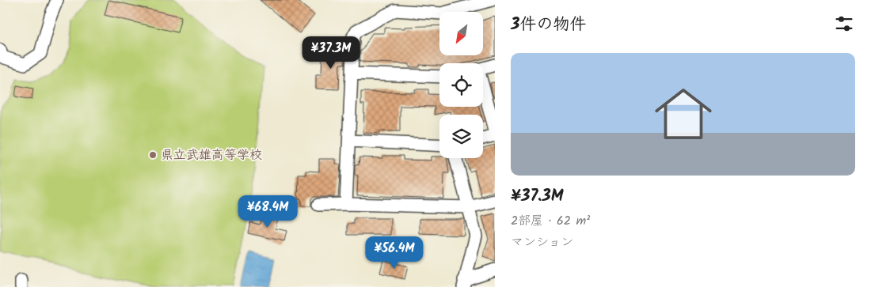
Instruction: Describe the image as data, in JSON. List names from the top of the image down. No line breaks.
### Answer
{"places":["県立武雄高等学校"],"north":"bottom left","page":{"heading":"3件の物件","price":["¥37.3M","¥68.4M","¥56.4M"],"list":[{"name":"¥37.3M","note":"2部屋 · 62 m² · マンション"}]}}
